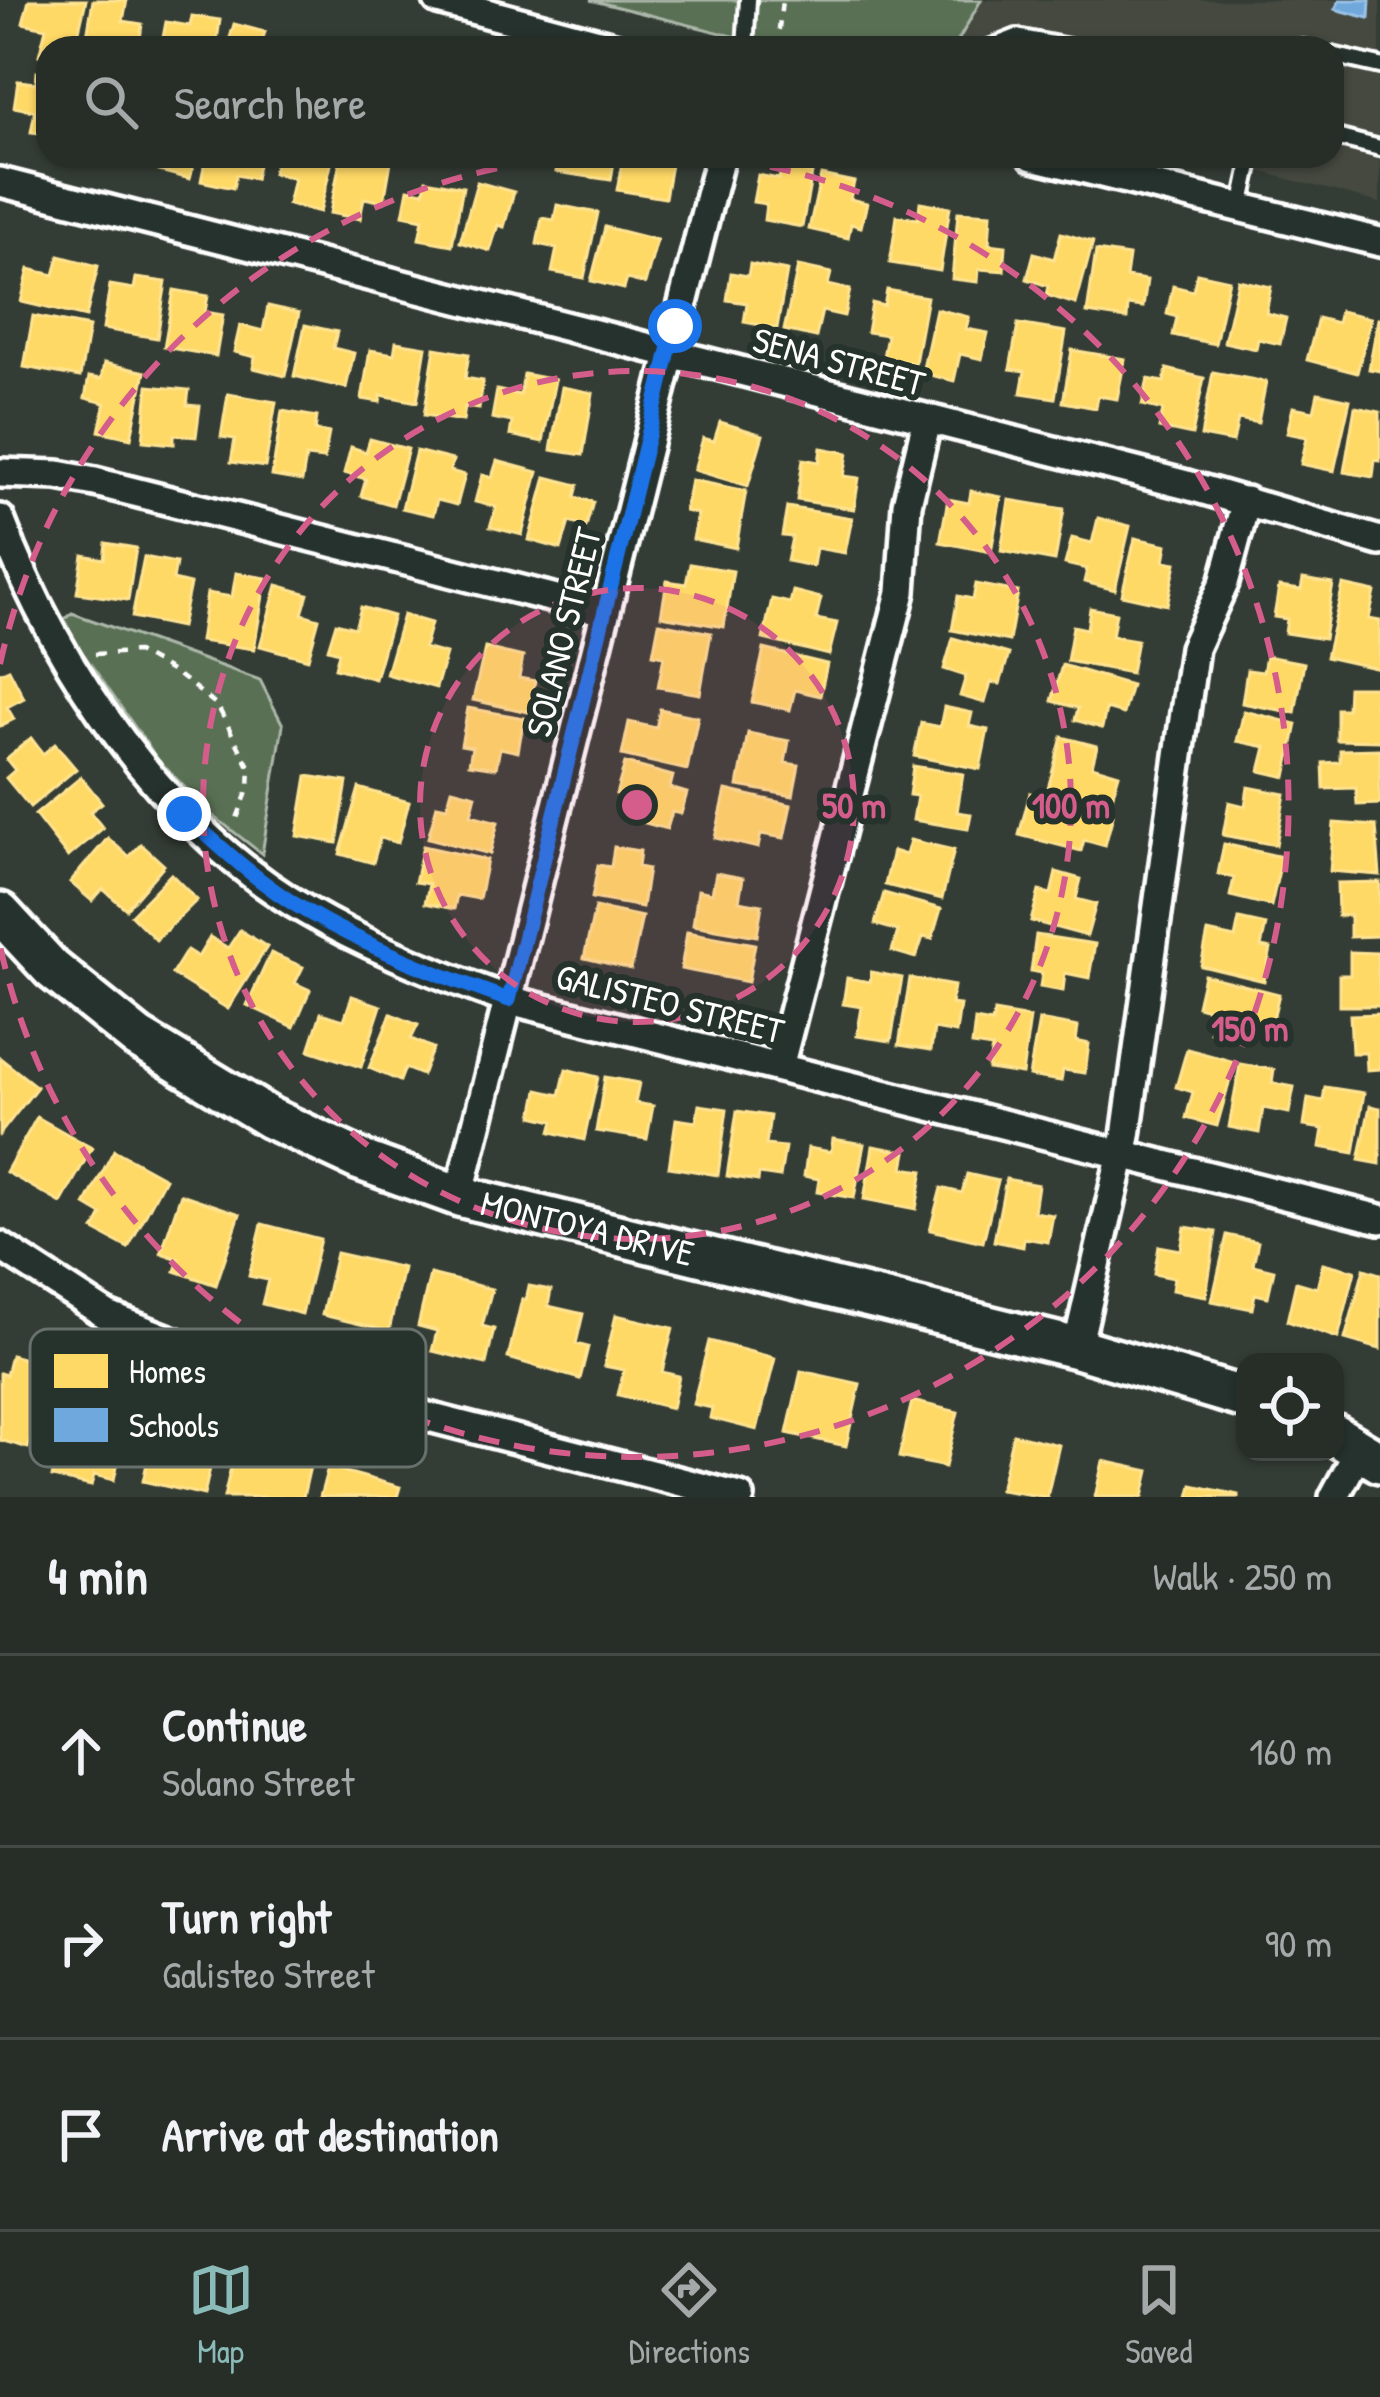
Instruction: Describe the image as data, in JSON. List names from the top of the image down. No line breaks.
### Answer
{"streets":{"street":["SENA STREET","SOLANO STREET","GALISTEO STREET","MONTOYA DRIVE"]},"crossings":[["SENA STREET","SOLANO STREET"],["SOLANO STREET","GALISTEO STREET"],["SOLANO STREET","MONTOYA DRIVE"]],"legend":["Homes","Schools"],"page":{"search":"Search here","heading":["4 min","Walk · 250 m"],"list":[["Continue","Solano Street","160 m"],["Turn right","Galisteo Street","90 m"],"Arrive at destination"],"nav":["Map","Directions","Saved"]},"rings":["50 m","100 m","150 m"]}
